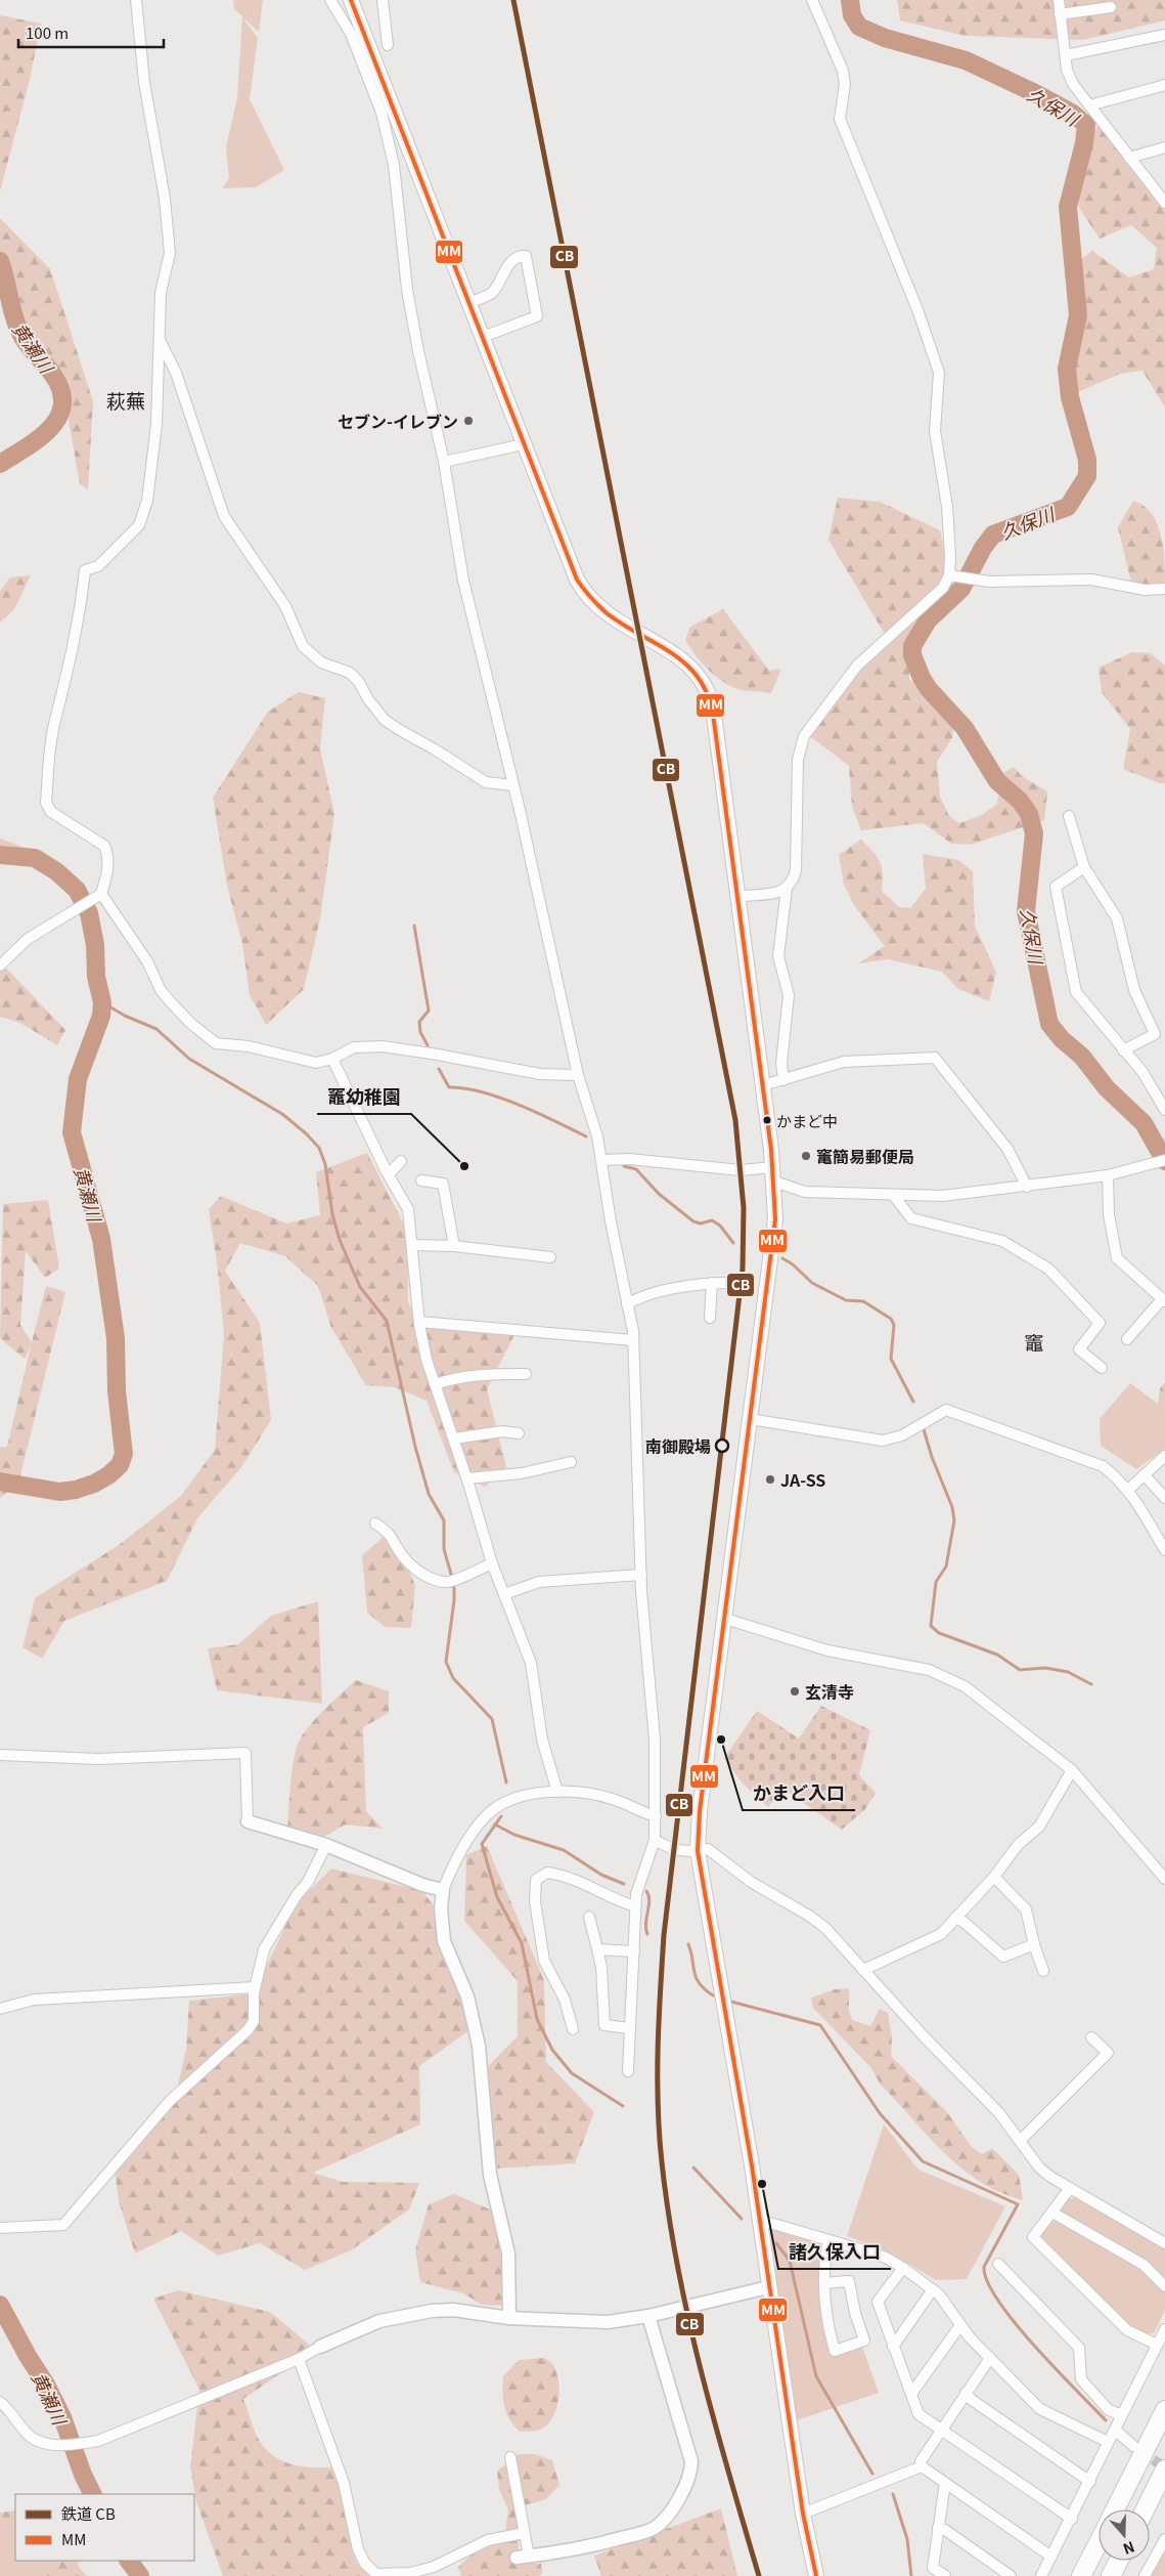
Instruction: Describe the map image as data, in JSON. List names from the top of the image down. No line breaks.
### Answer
{"districts":["萩蕪","竈"],"water":["久保川","黄瀬川"],"places":["セブン-イレブン","かまど中","竃簡易郵便局","竈幼稚園","南御殿場","JA-SS","玄清寺","かまど入口","諸久保入口"],"lines":["rail line CB","transit line MM"],"legend":["鉄道 CB","MM"],"scale_bar":"100 m","north":"bottom"}
